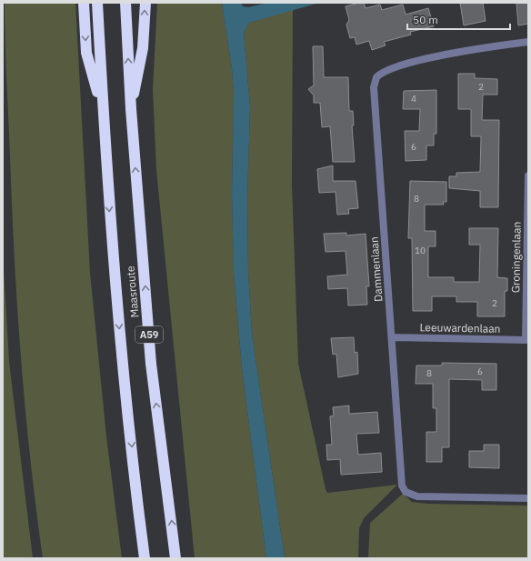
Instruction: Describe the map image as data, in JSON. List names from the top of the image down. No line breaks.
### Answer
{"streets":{"highway":["Maasroute","A59"],"street":["Groningenlaan","Dammenlaan","Leeuwardenlaan"]},"crossings":[["Groningenlaan","Leeuwardenlaan"],["Dammenlaan","Leeuwardenlaan"],["Maasroute","A59"]],"house_numbers":["2","4","6","8","10","2","6","8"],"scale_bar":"50 m"}
